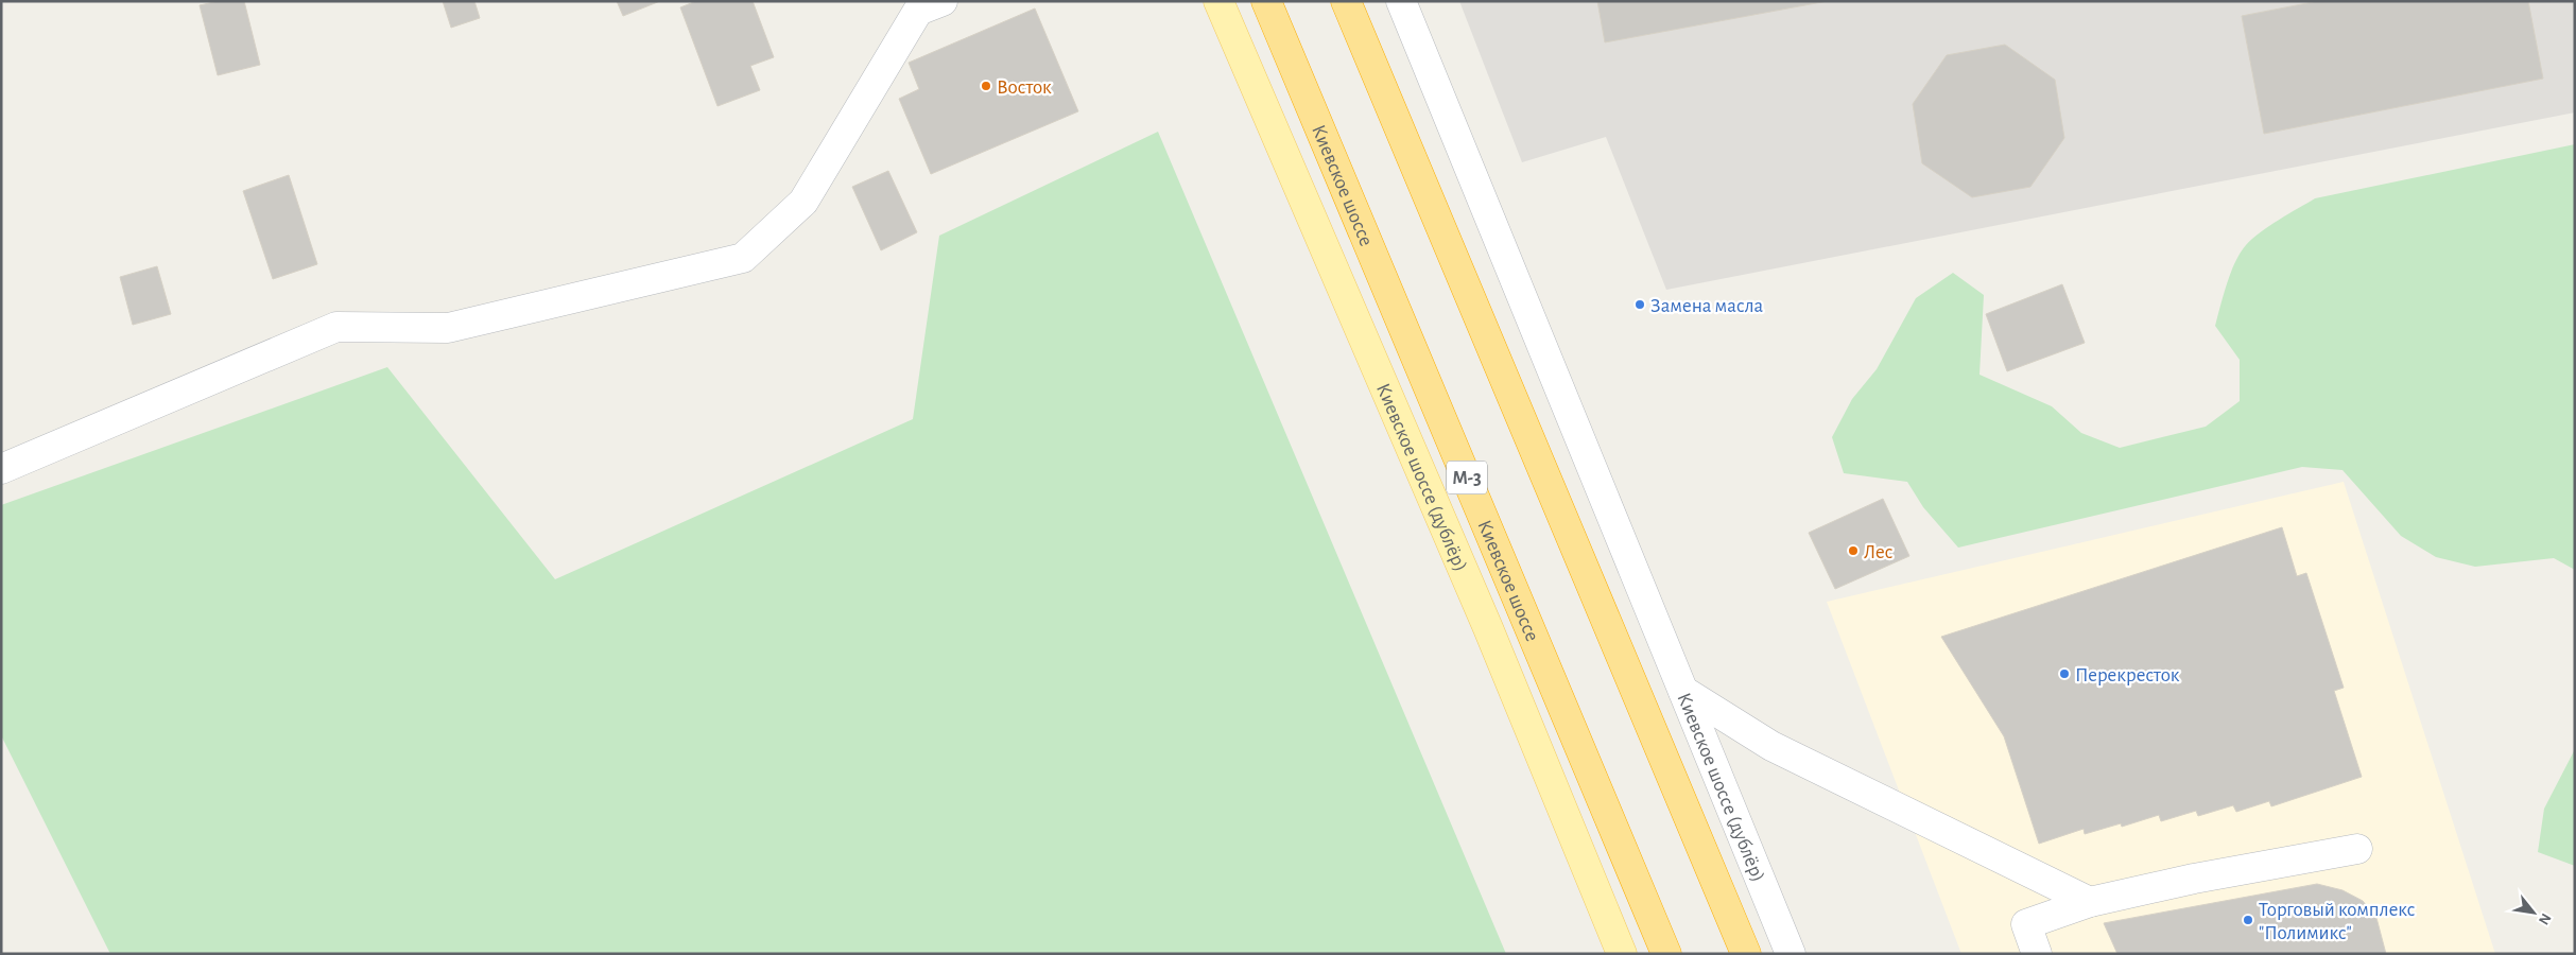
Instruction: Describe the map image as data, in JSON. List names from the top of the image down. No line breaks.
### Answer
{"streets":{"highway":["Киевское шоссе","М-3"],"main road":["Киевское шоссе (дублёр)"]},"places":["Восток","Замена масла","Лес","Перекресток","Торговый комплекс \"Полимикс\""],"north":"bottom right"}
